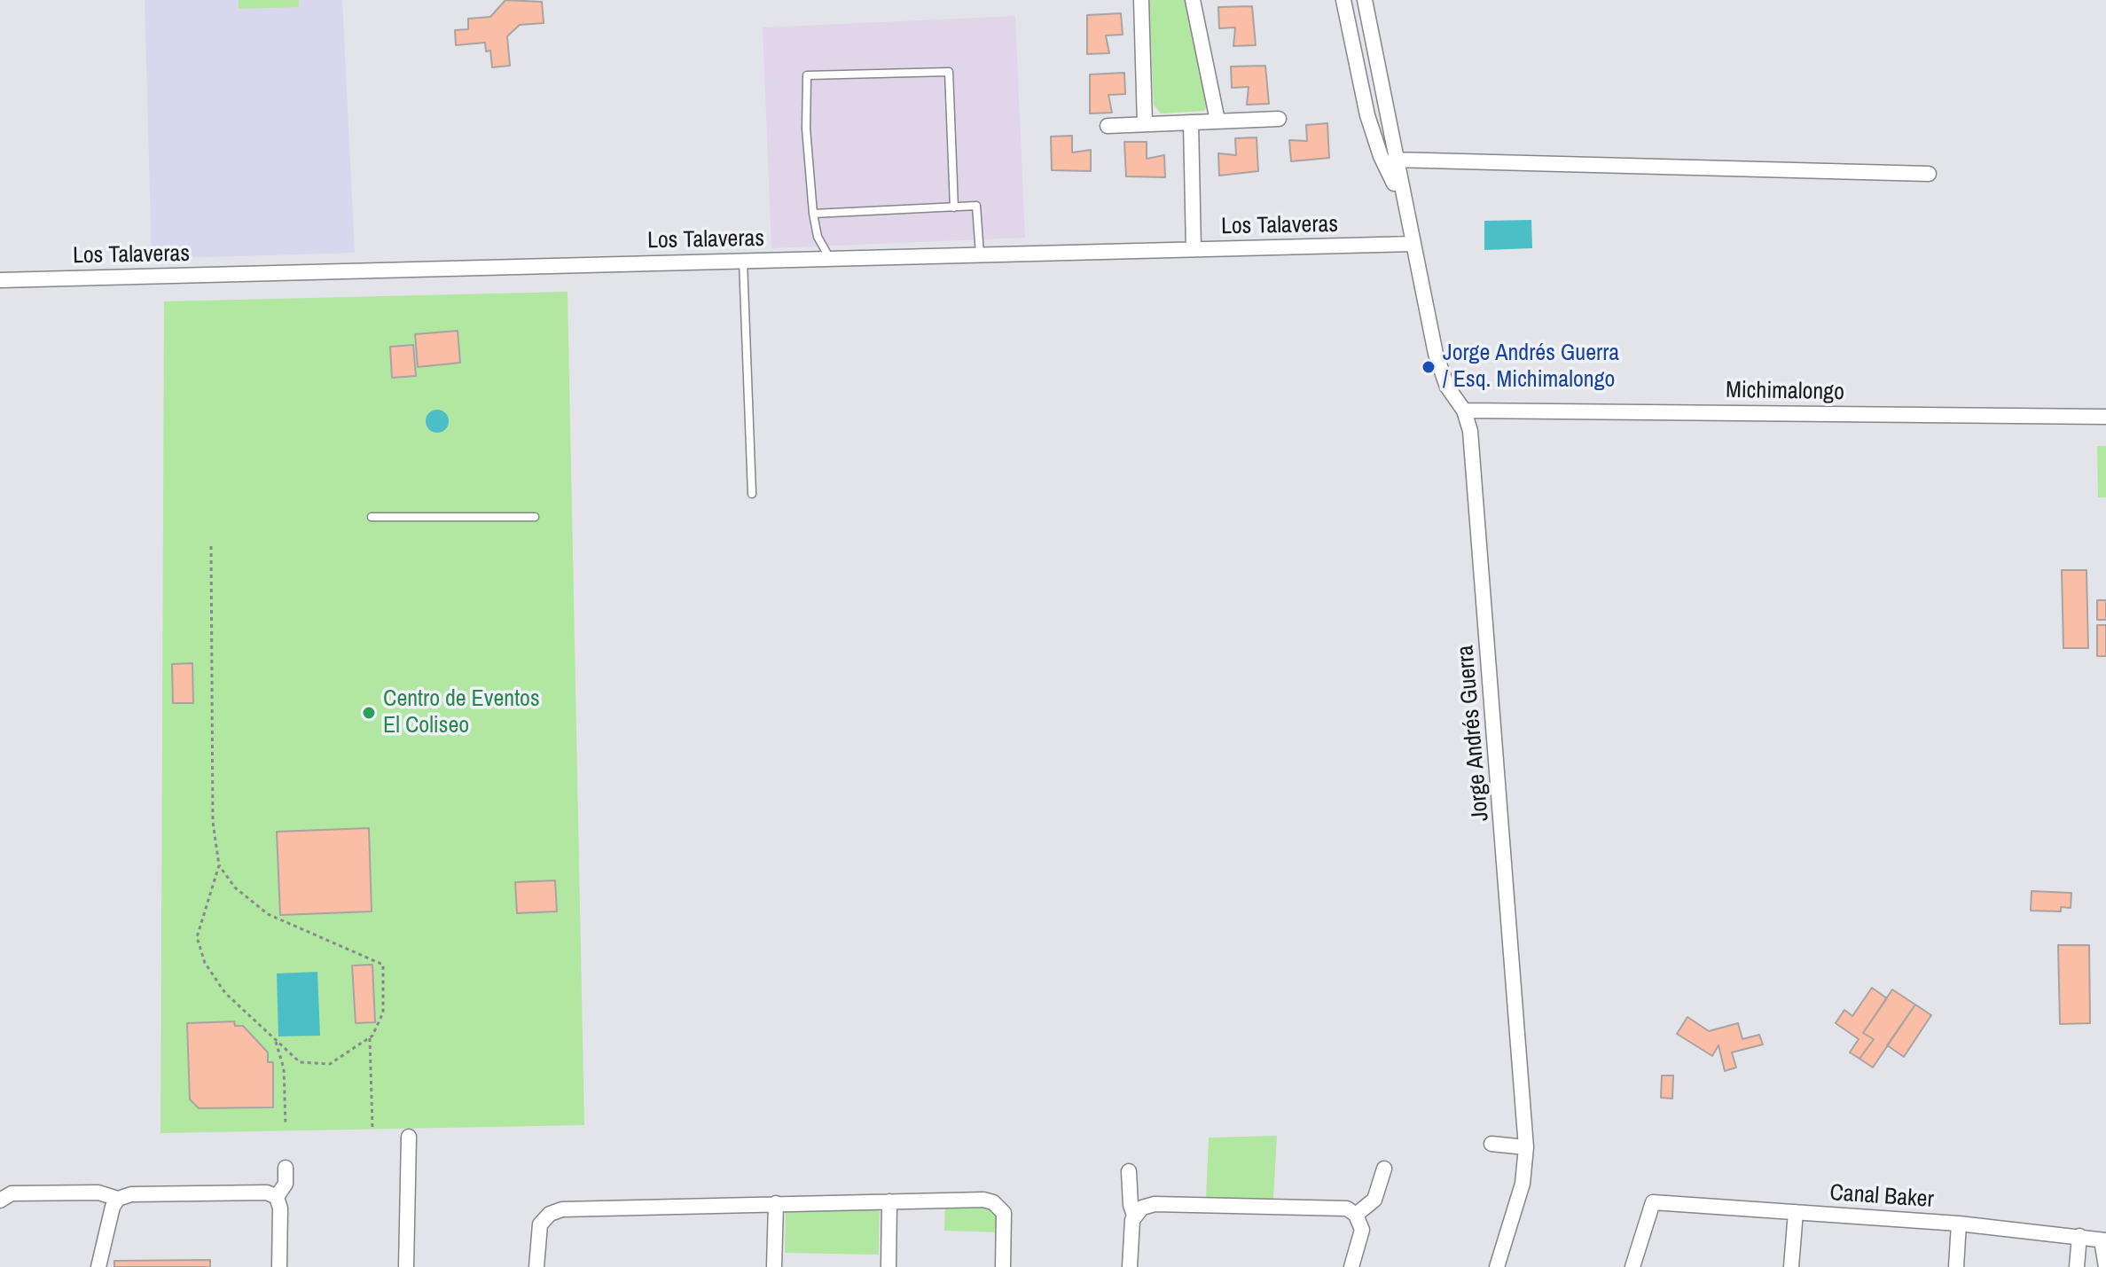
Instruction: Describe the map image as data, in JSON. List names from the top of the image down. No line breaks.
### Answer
{"streets":{"street":["Los Talaveras","Michimalongo","Jorge Andrés Guerra","Canal Baker"]},"crossings":[["Los Talaveras","Jorge Andrés Guerra"],["Michimalongo","Jorge Andrés Guerra"]],"places":["Jorge Andrés Guerra / Esq. Michimalongo","Centro de Eventos El Coliseo"]}
